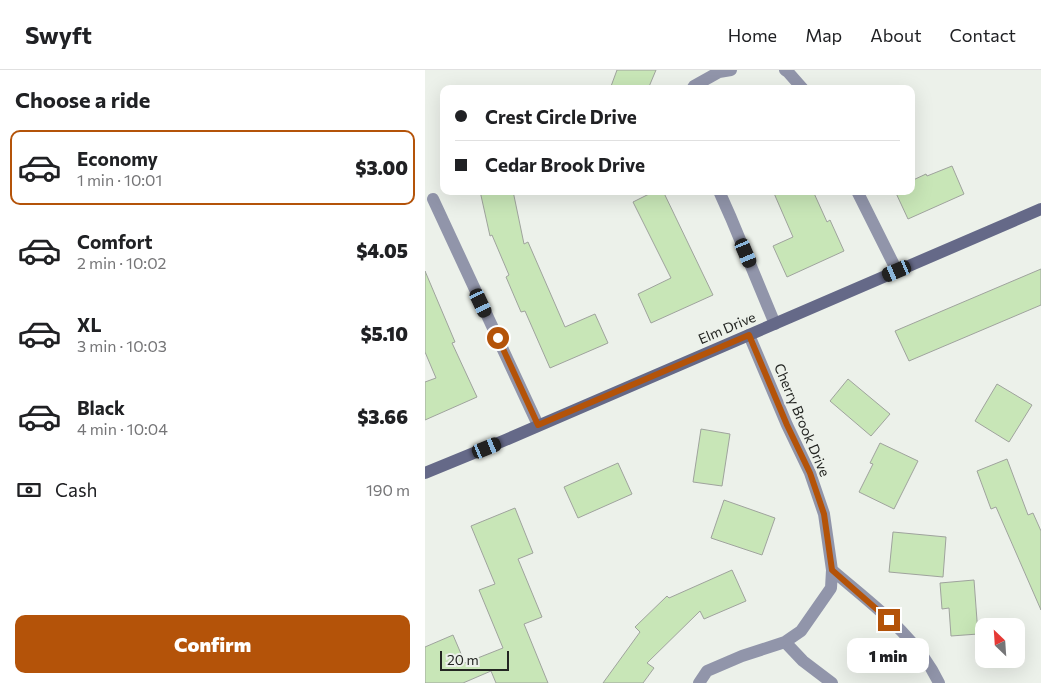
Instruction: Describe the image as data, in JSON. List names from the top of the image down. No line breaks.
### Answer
{"streets":{"street":["Elm Drive","Cherry Brook Drive"]},"crossings":[["Elm Drive","Cherry Brook Drive"]],"scale_bar":"20 m","north":"top left","page":{"header":"Swyft","nav":["Home","Map","About","Contact"],"heading":"Choose a ride","banner":["Crest Circle Drive","Cedar Brook Drive"],"list":[{"name":"Economy","note":"1 min · 10:01","value":"$3.00"},{"name":"Comfort","note":"2 min · 10:02","value":"$4.05"},{"name":"XL","note":"3 min · 10:03","value":"$5.10"},{"name":"Black","note":"4 min · 10:04","value":"$3.66"}],"pay":["Cash","190 m"],"buttons":"Confirm","bubble":"1 min","scale":"20 m"}}
